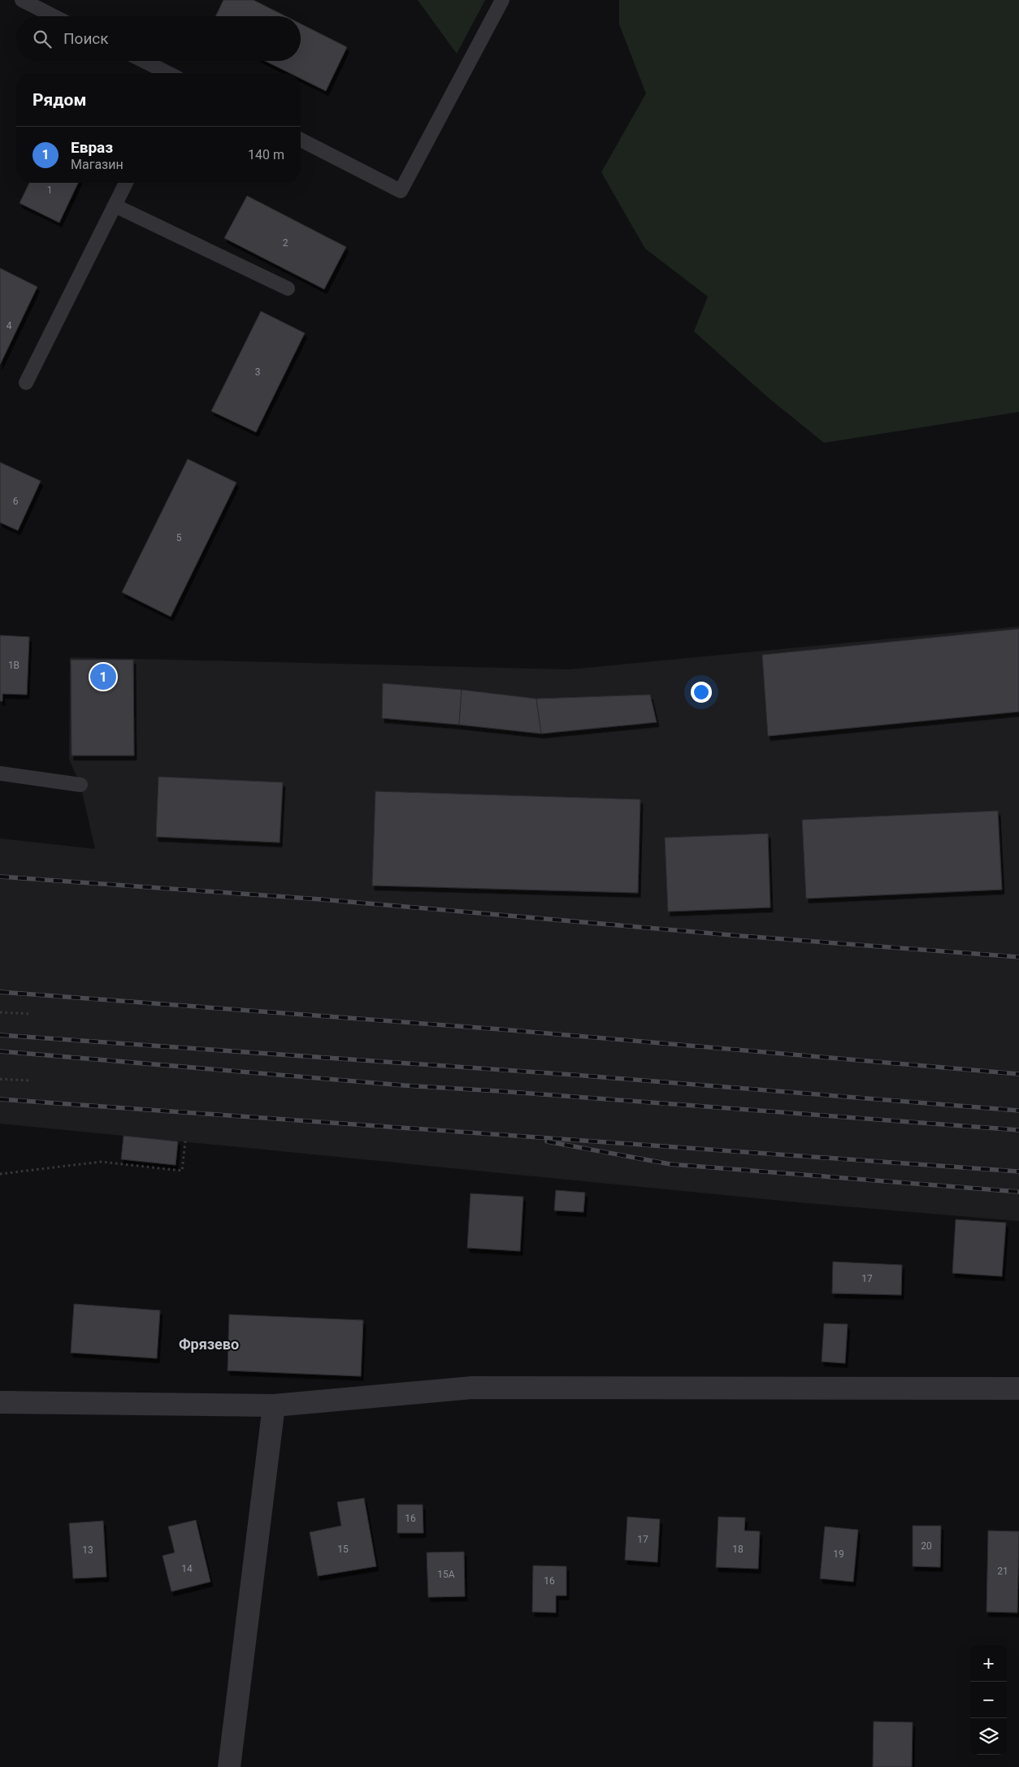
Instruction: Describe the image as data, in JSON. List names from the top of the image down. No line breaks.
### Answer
{"districts":["Фрязево"],"house_numbers":["1","2","4","3","6","5","1В","17","16","17","20","15","18","13","19","14","21","15А","16"],"page":{"search":"Поиск","heading":"Рядом","list":[{"mark":"1","name":"Евраз","note":"Магазин","value":"140 m"}],"pins":"1","map_buttons":["+","−"]}}
